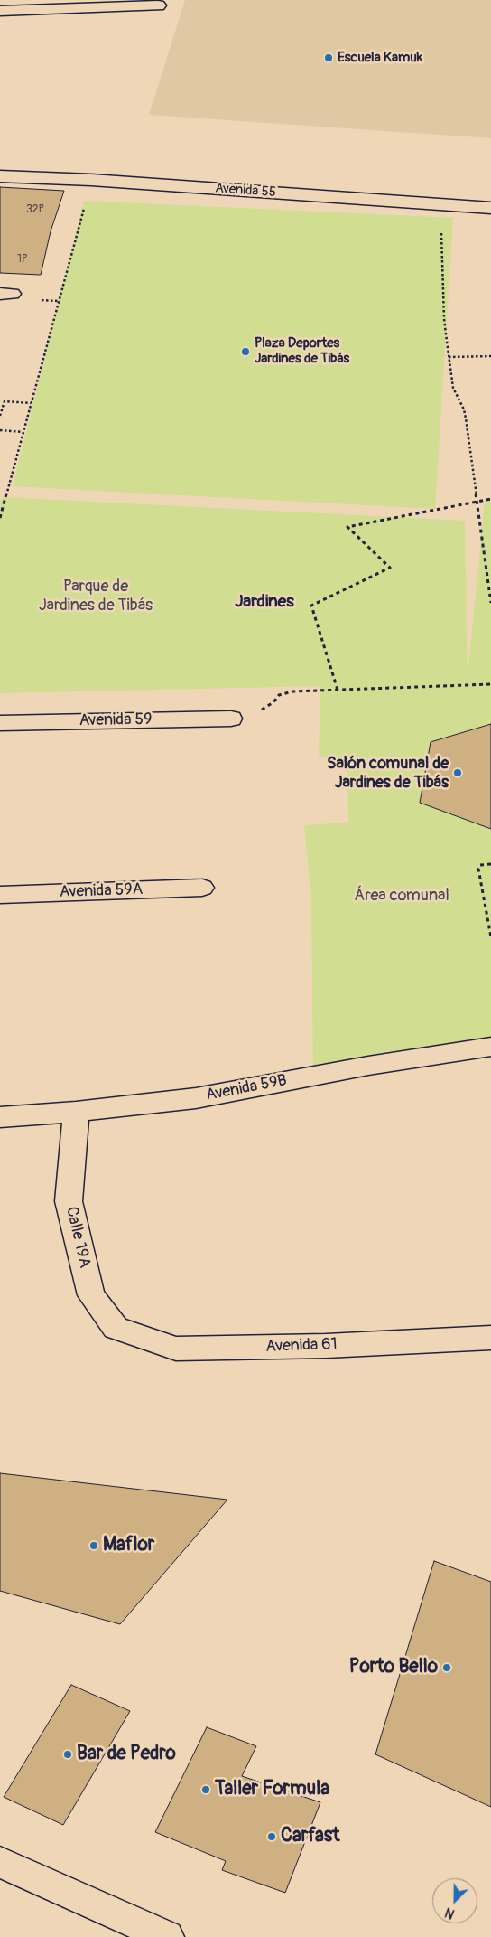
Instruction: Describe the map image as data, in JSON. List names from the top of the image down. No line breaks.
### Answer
{"streets":{"street":["Avenida 55","Avenida 59","Avenida 59A","Avenida 59B","Calle 19A","Avenida 61"]},"crossings":[["Avenida 59B","Calle 19A"],["Calle 19A","Avenida 61"]],"districts":["Jardines"],"parks":["Parque de Jardines de Tibás","Área comunal"],"places":["Escuela Kamuk","Plaza Deportes Jardines de Tibás","Salón comunal de Jardines de Tibás","Maflor","Porto Bello","Bar de Pedro","Taller Formula","Carfast"],"house_numbers":["32P","1P"],"north":"bottom left"}
